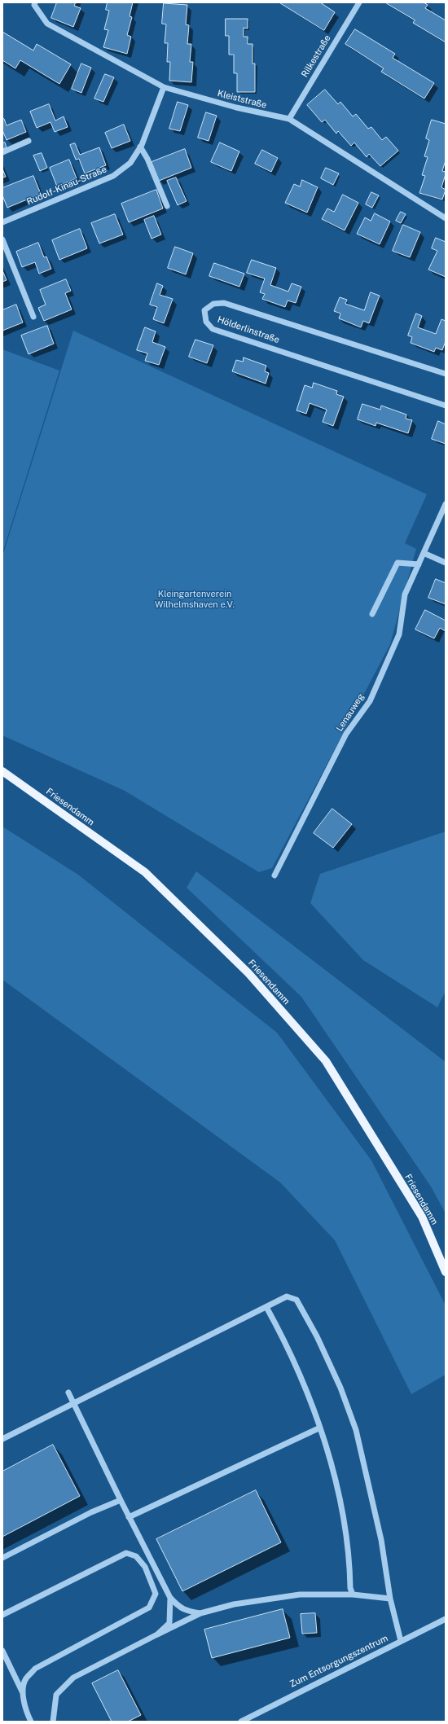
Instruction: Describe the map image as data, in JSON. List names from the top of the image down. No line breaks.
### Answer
{"streets":{"main road":["Friesendamm"],"street":["Rilkestraße","Kleiststraße","Rudolf-Kinau-Straße","Hölderlinstraße","Lenauweg","Zum Entsorgungszentrum"]},"crossings":[["Rilkestraße","Kleiststraße"],["Kleiststraße","Rudolf-Kinau-Straße"]],"parks":["Kleingartenverein Wilhelmshaven e.V."]}
